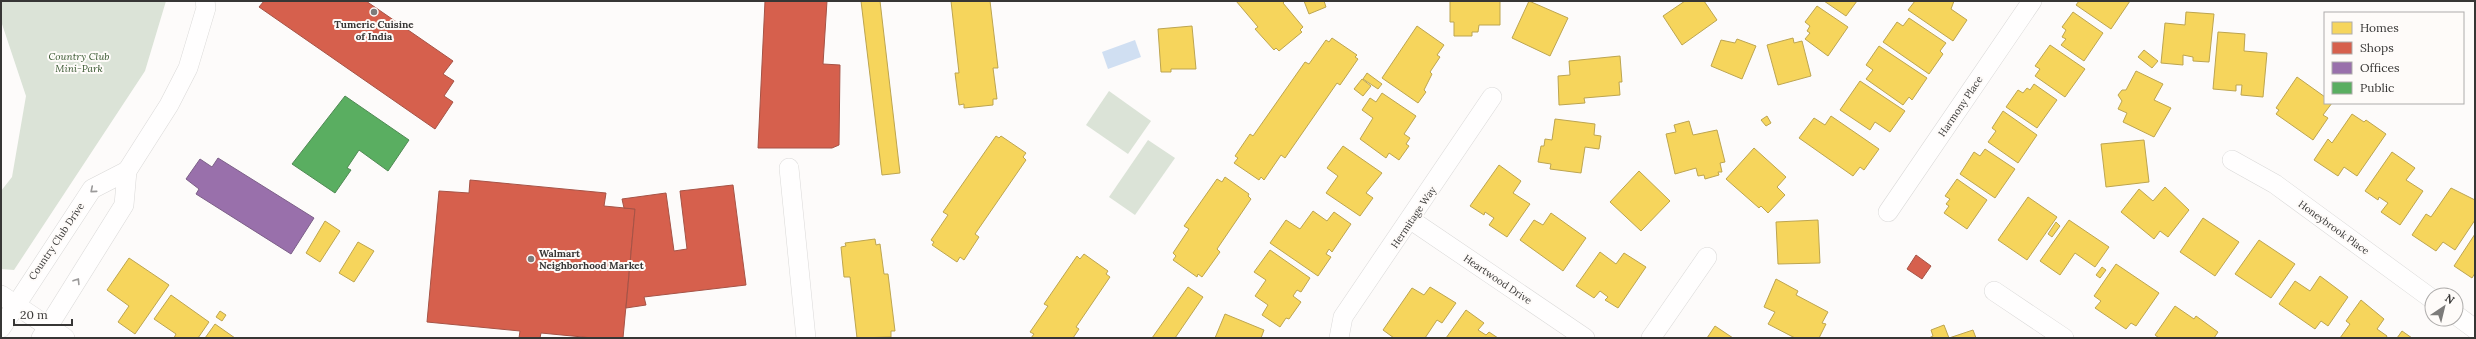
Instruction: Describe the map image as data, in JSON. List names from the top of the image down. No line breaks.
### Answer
{"streets":{"street":["Harmony Place","Hermitage Way","Honeybrook Place","Country Club Drive","Heartwood Drive"]},"crossings":[["Hermitage Way","Heartwood Drive"]],"parks":["Country Club Mini-Park"],"places":["Tumeric Cuisine of India","Walmart Neighborhood Market"],"legend":["Homes","Shops","Offices","Public"],"scale_bar":"20 m","north":"top right"}
